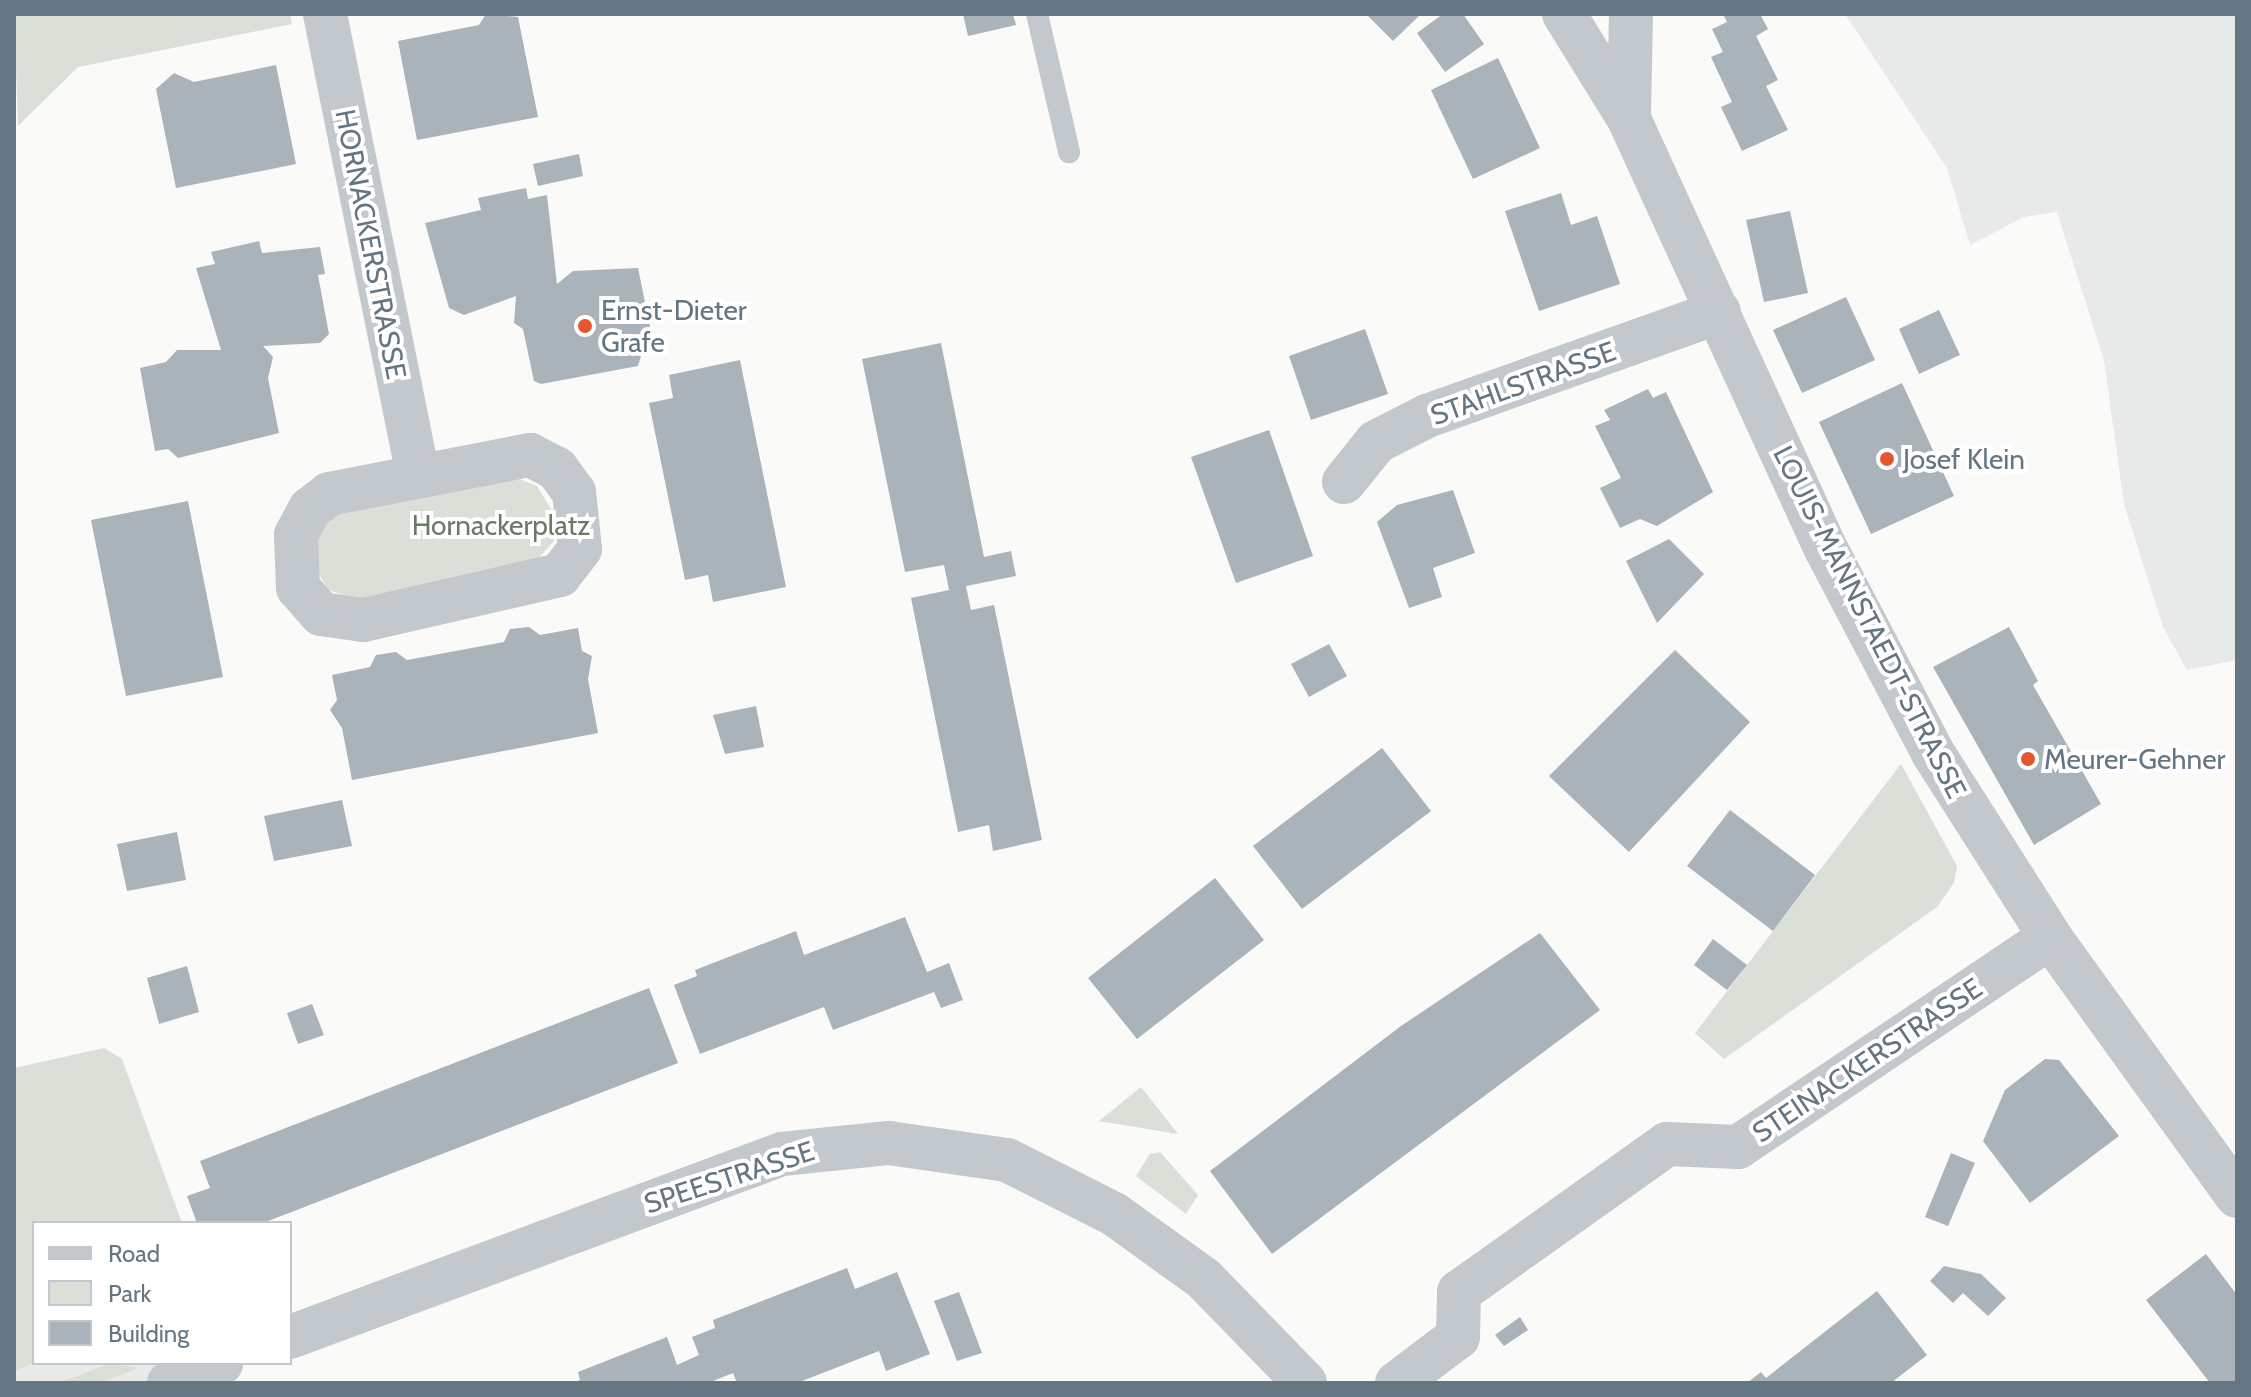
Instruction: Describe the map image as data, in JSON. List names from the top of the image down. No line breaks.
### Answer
{"streets":{"street":["HORNACKERSTRASSE","STAHLSTRASSE","LOUIS-MANNSTAEDT-STRASSE","STEINACKERSTRASSE","SPEESTRASSE"]},"crossings":[["STAHLSTRASSE","LOUIS-MANNSTAEDT-STRASSE"],["LOUIS-MANNSTAEDT-STRASSE","STEINACKERSTRASSE"]],"parks":["Hornackerplatz"],"places":["Ernst-Dieter Grafe","Josef Klein","Meurer-Gehner"],"legend":["Road","Park","Building"]}
